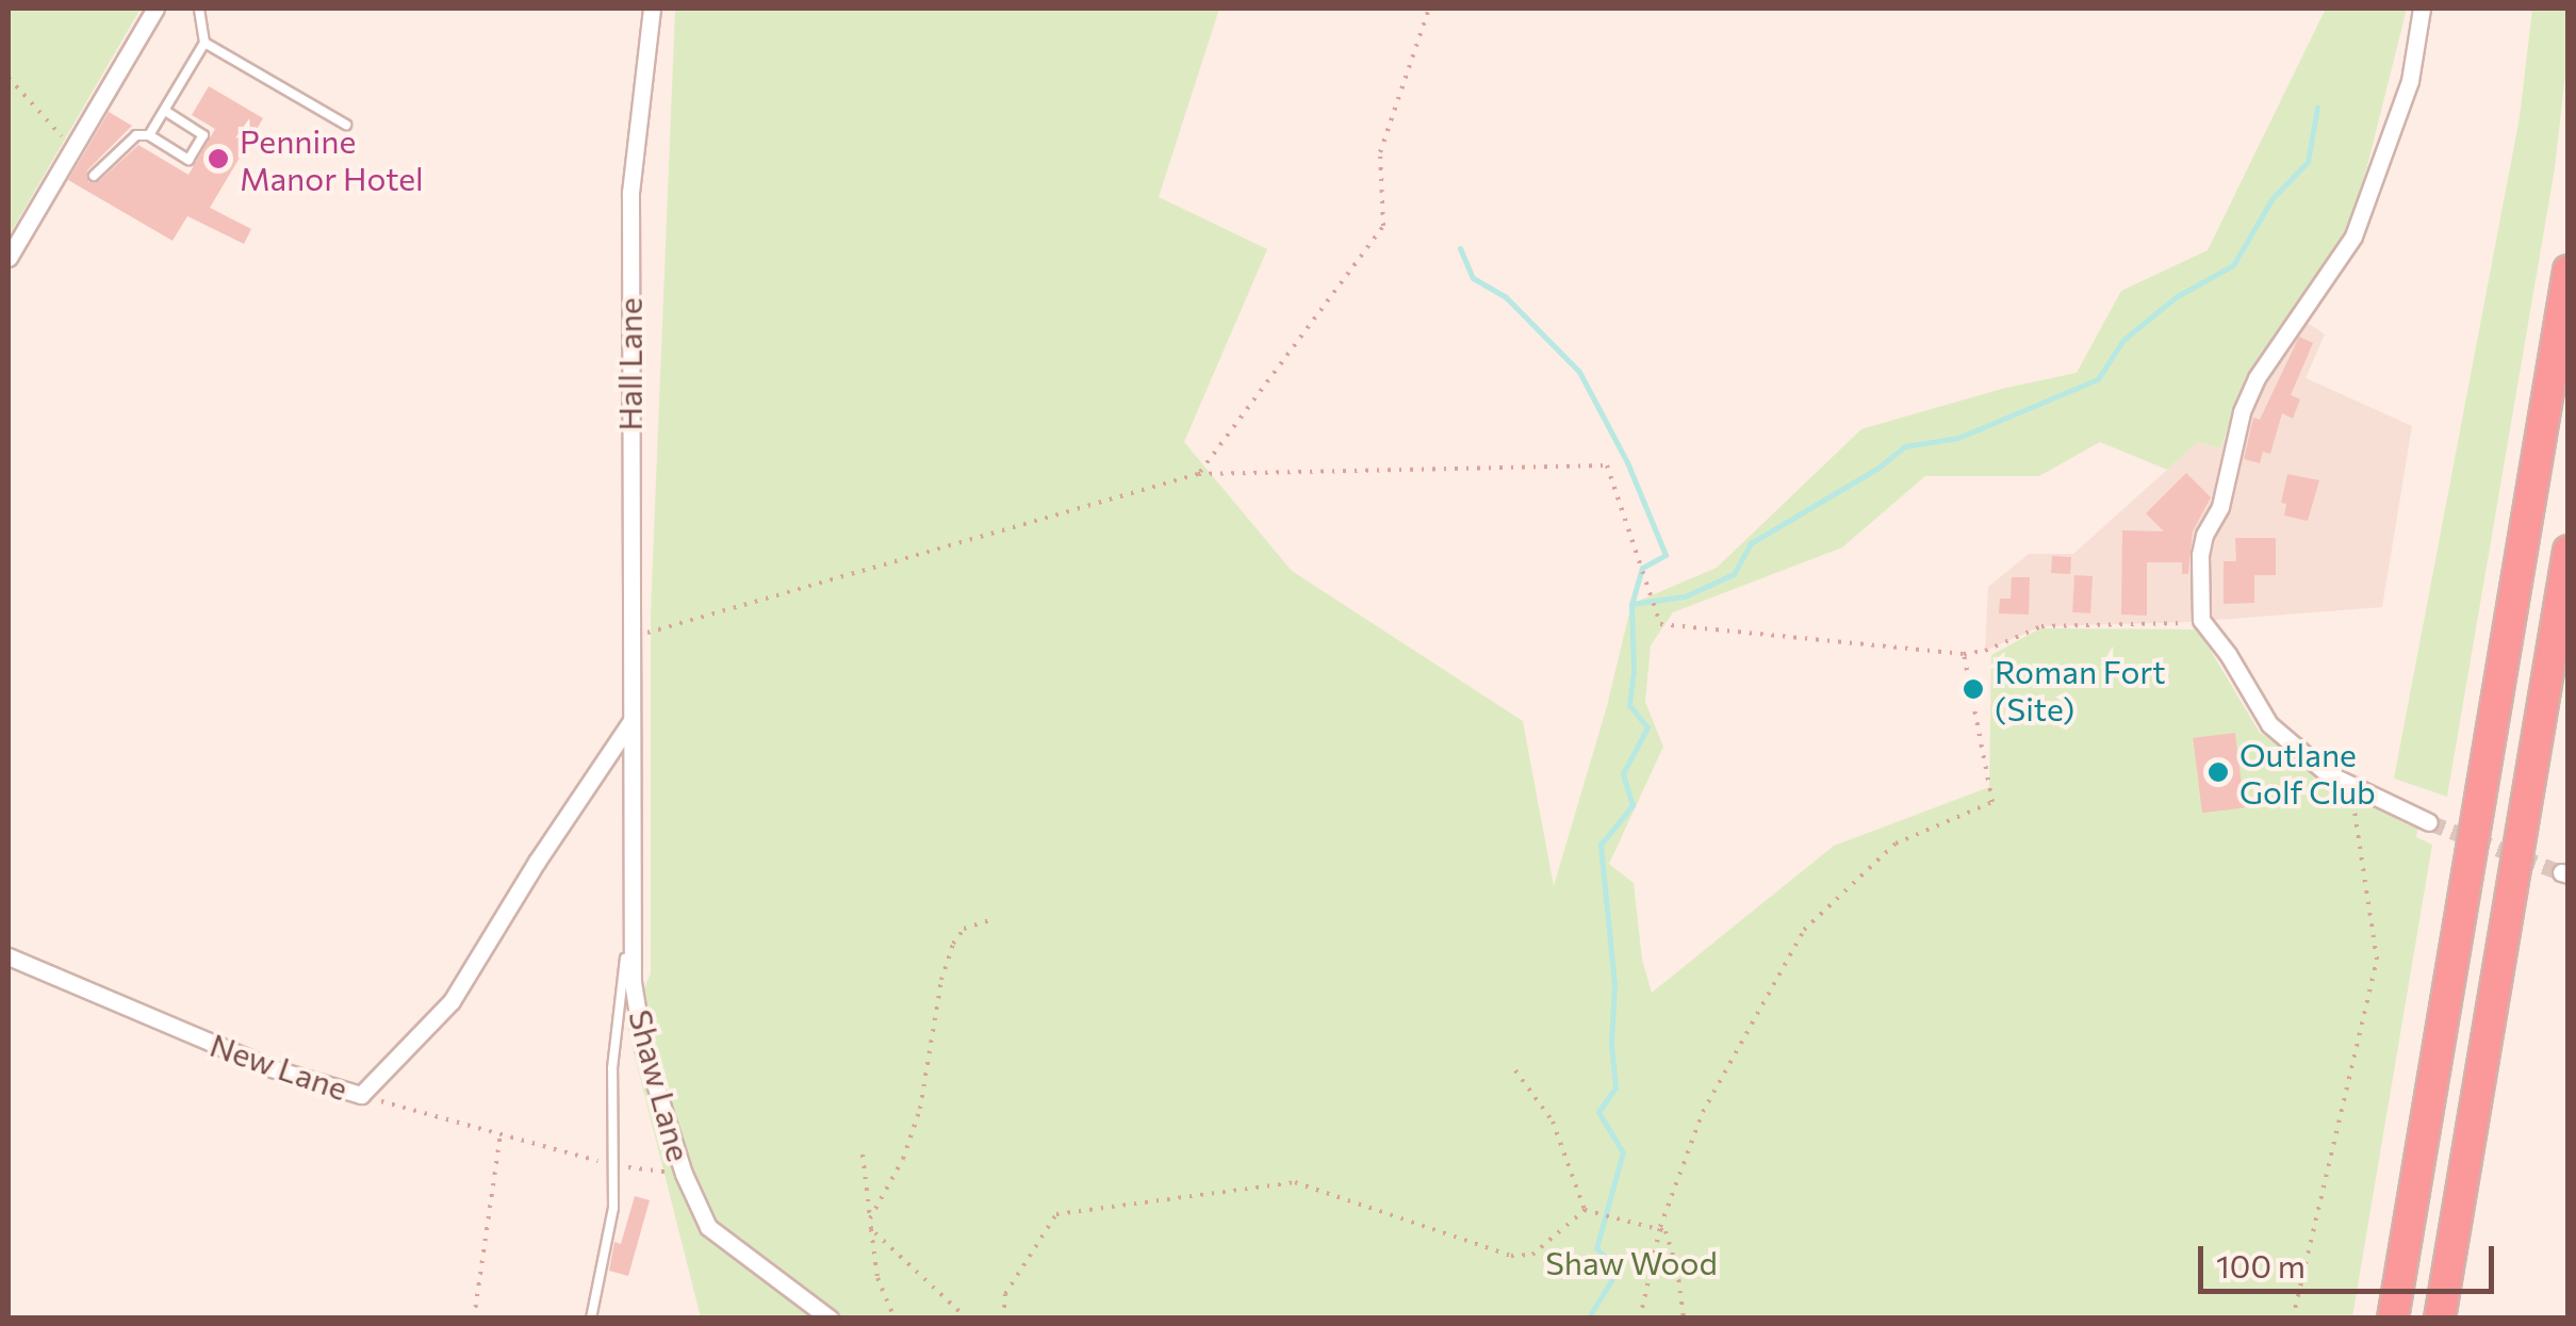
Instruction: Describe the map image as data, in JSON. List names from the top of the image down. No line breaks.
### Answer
{"streets":{"street":["Hall Lane","New Lane","Shaw Lane"]},"crossings":[["Hall Lane","New Lane"],["Hall Lane","Shaw Lane"],["New Lane","Shaw Lane"]],"parks":["Shaw Wood"],"places":["Pennine Manor Hotel","Roman Fort (Site)","Outlane Golf Club"],"scale_bar":"100 m"}
